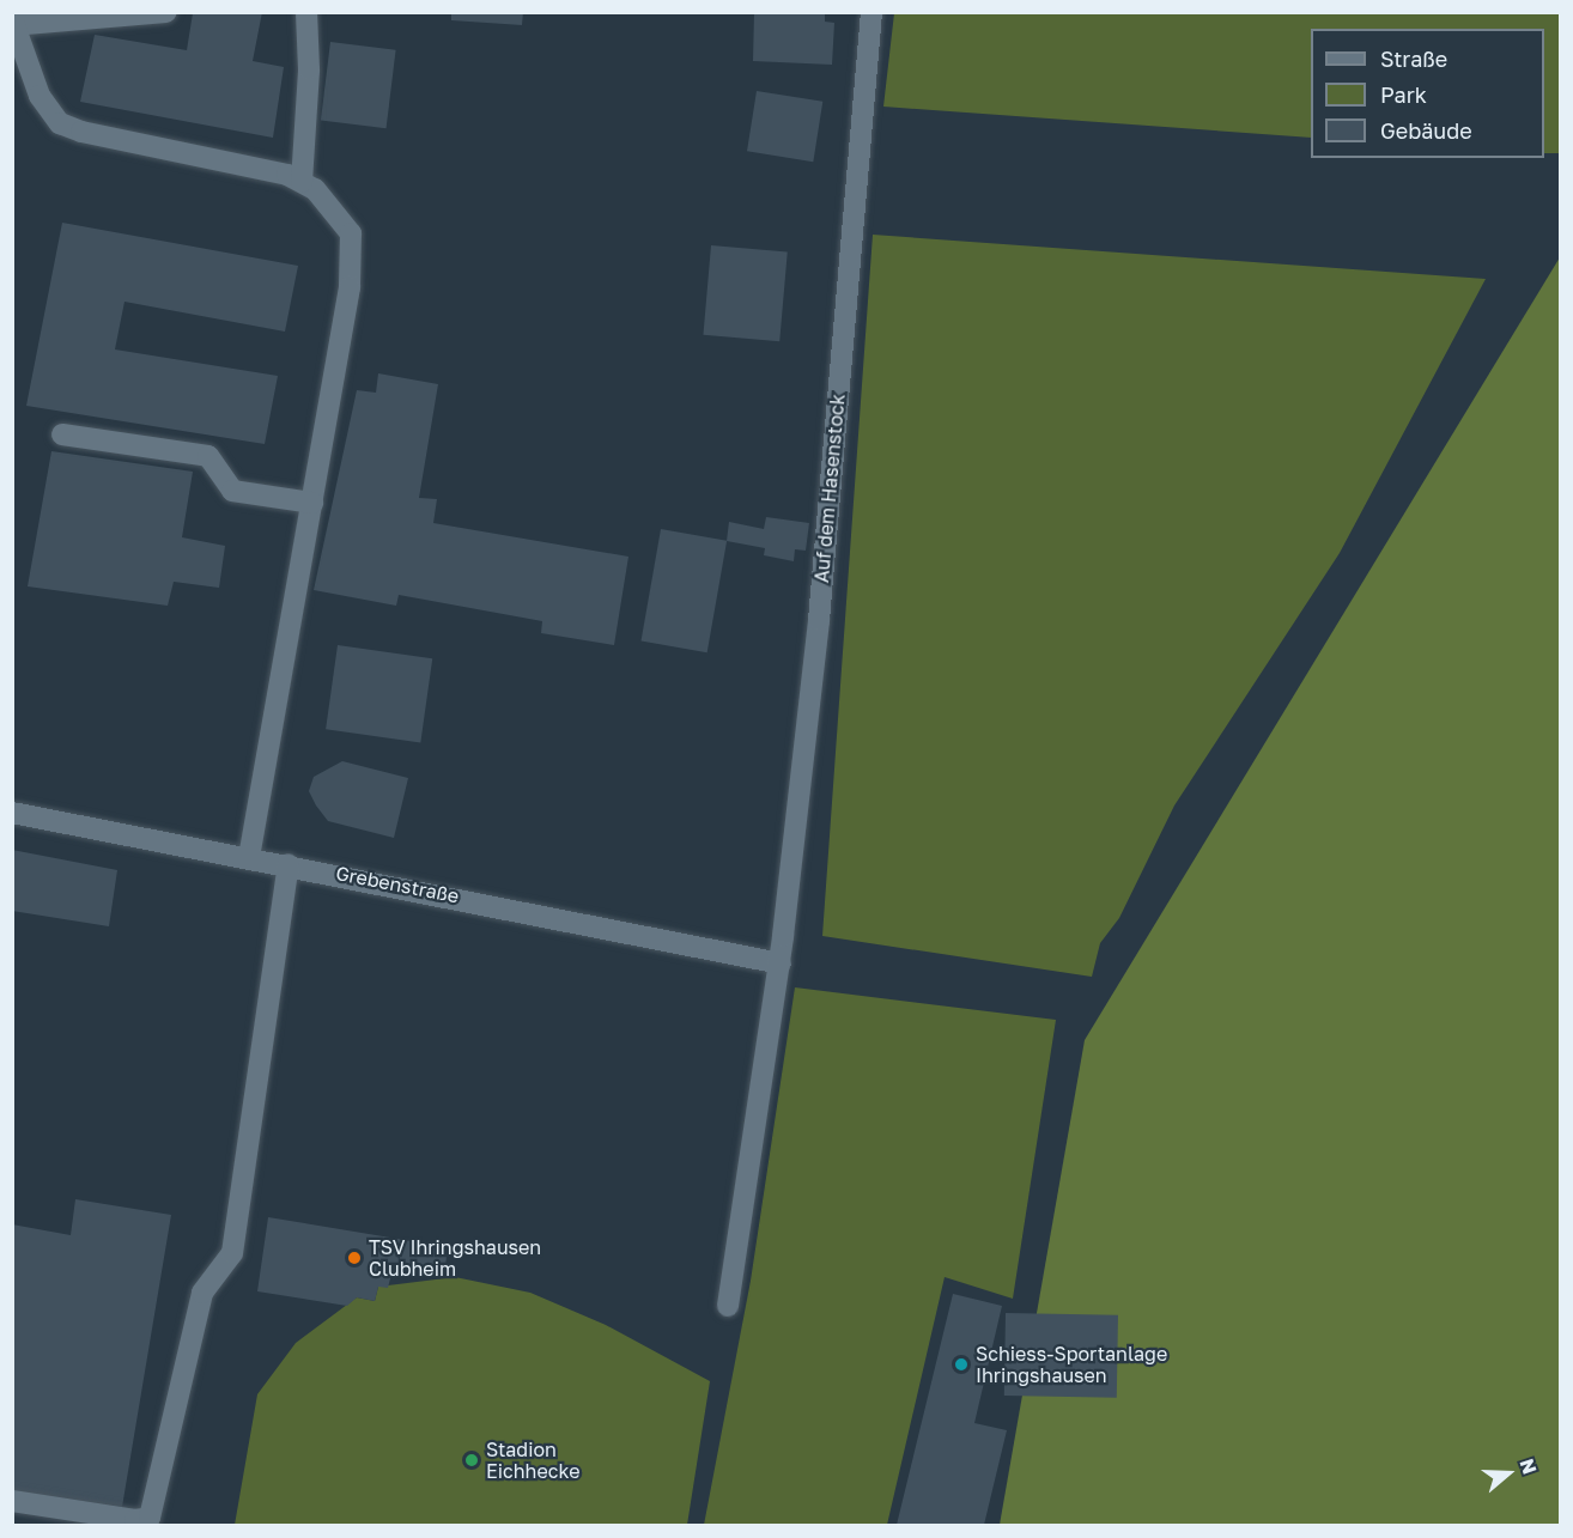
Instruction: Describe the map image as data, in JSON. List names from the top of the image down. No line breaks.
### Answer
{"streets":{"street":["Auf dem Hasenstock","Grebenstraße"]},"crossings":[["Auf dem Hasenstock","Grebenstraße"]],"places":["TSV Ihringshausen Clubheim","Schiess-Sportanlage Ihringshausen","Stadion Eichhecke"],"legend":["Straße","Park","Gebäude"],"north":"right"}
